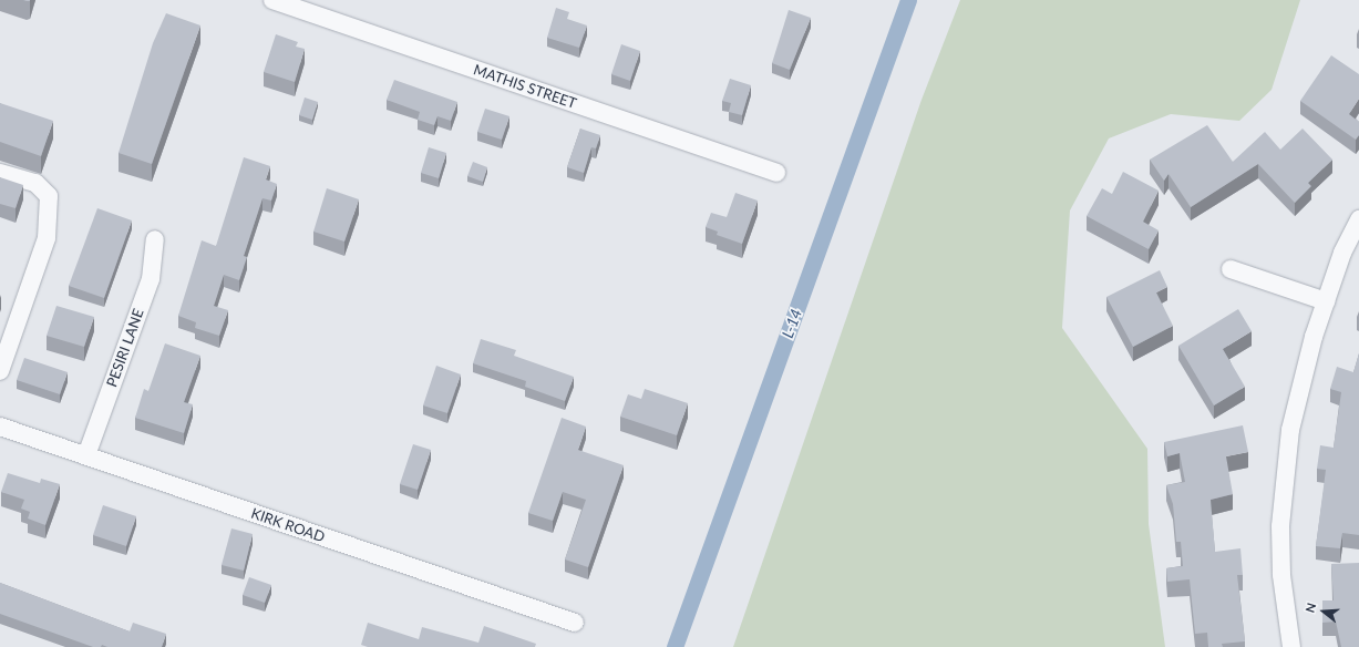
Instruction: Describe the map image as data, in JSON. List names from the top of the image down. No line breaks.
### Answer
{"streets":{"street":["MATHIS STREET","PESIRI LANE","KIRK ROAD"]},"crossings":[["PESIRI LANE","KIRK ROAD"]],"water":["L-14"],"north":"left"}
